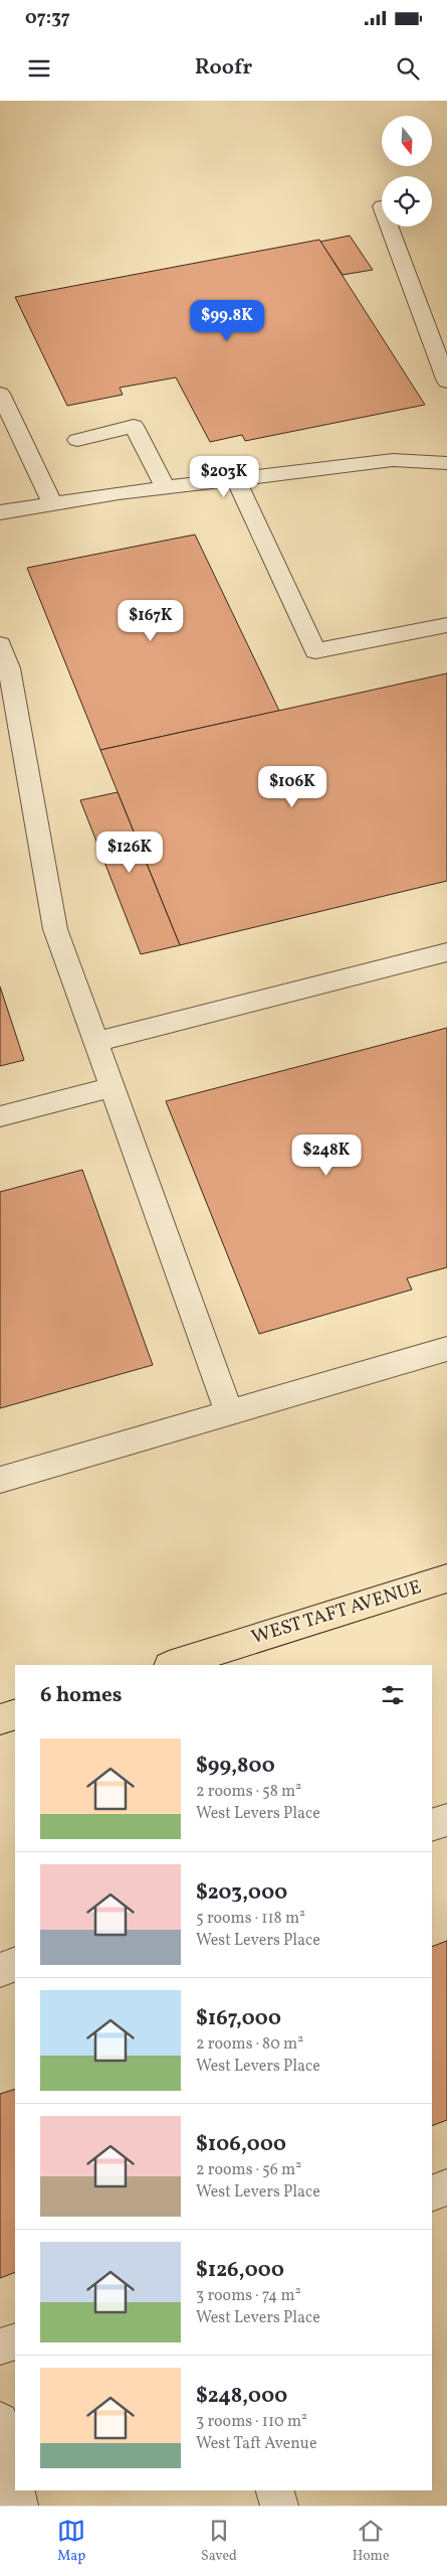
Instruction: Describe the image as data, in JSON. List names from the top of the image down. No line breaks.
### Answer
{"streets":{"main road":["WEST TAFT AVENUE"]},"north":"bottom","page":{"status":"07:37","header":"Roofr","price":["$99.8K","$203K","$167K","$106K","$126K","$248K"],"heading":"6 homes","list":[{"name":"$99,800","note":"2 rooms · 58 m² · West Levers Place"},{"name":"$203,000","note":"5 rooms · 118 m² · West Levers Place"},{"name":"$167,000","note":"2 rooms · 80 m² · West Levers Place"},{"name":"$106,000","note":"2 rooms · 56 m² · West Levers Place"},{"name":"$126,000","note":"3 rooms · 74 m² · West Levers Place"},{"name":"$248,000","note":"3 rooms · 110 m² · West Taft Avenue"}],"tabs":["Map","Saved","Home"]}}
